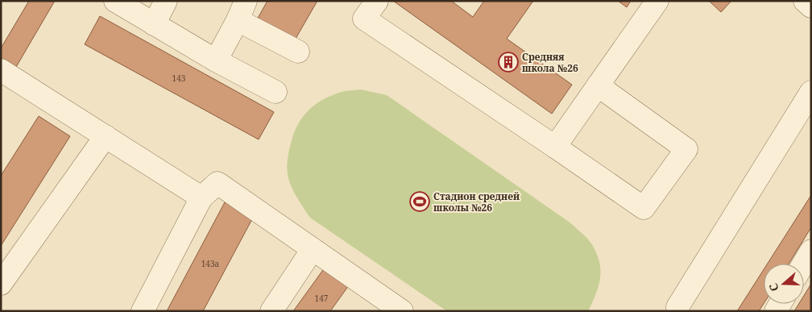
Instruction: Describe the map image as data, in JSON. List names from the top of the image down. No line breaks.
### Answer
{"places":{"building":["Средняя школа №26"],"sports":["Стадион средней школы №26"]},"house_numbers":["143","143а","147"],"north":"left"}
